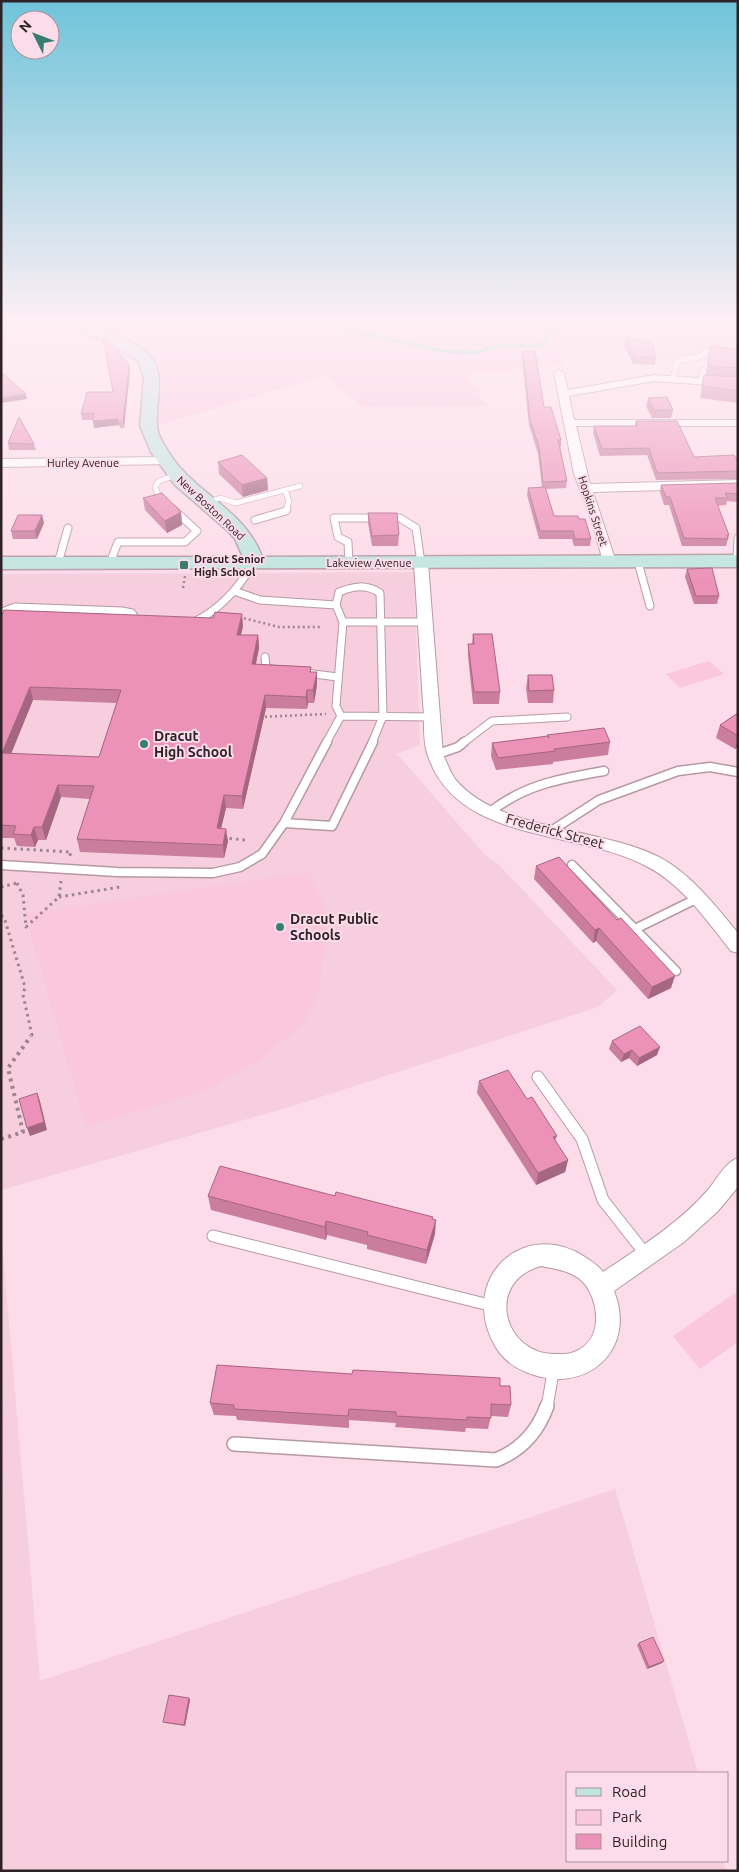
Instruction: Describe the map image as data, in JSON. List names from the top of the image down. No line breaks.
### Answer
{"streets":{"main road":["New Boston Road","Lakeview Avenue"],"street":["Hurley Avenue","Hopkins Street","Frederick Street"]},"crossings":[["Hurley Avenue","New Boston Road"],["New Boston Road","Lakeview Avenue"],["Hopkins Street","Lakeview Avenue"],["Lakeview Avenue","Frederick Street"]],"places":{"transit":["Dracut Senior High School"],"other":["Dracut High School","Dracut Public Schools"]},"legend":["Road","Park","Building"],"north":"top left"}
